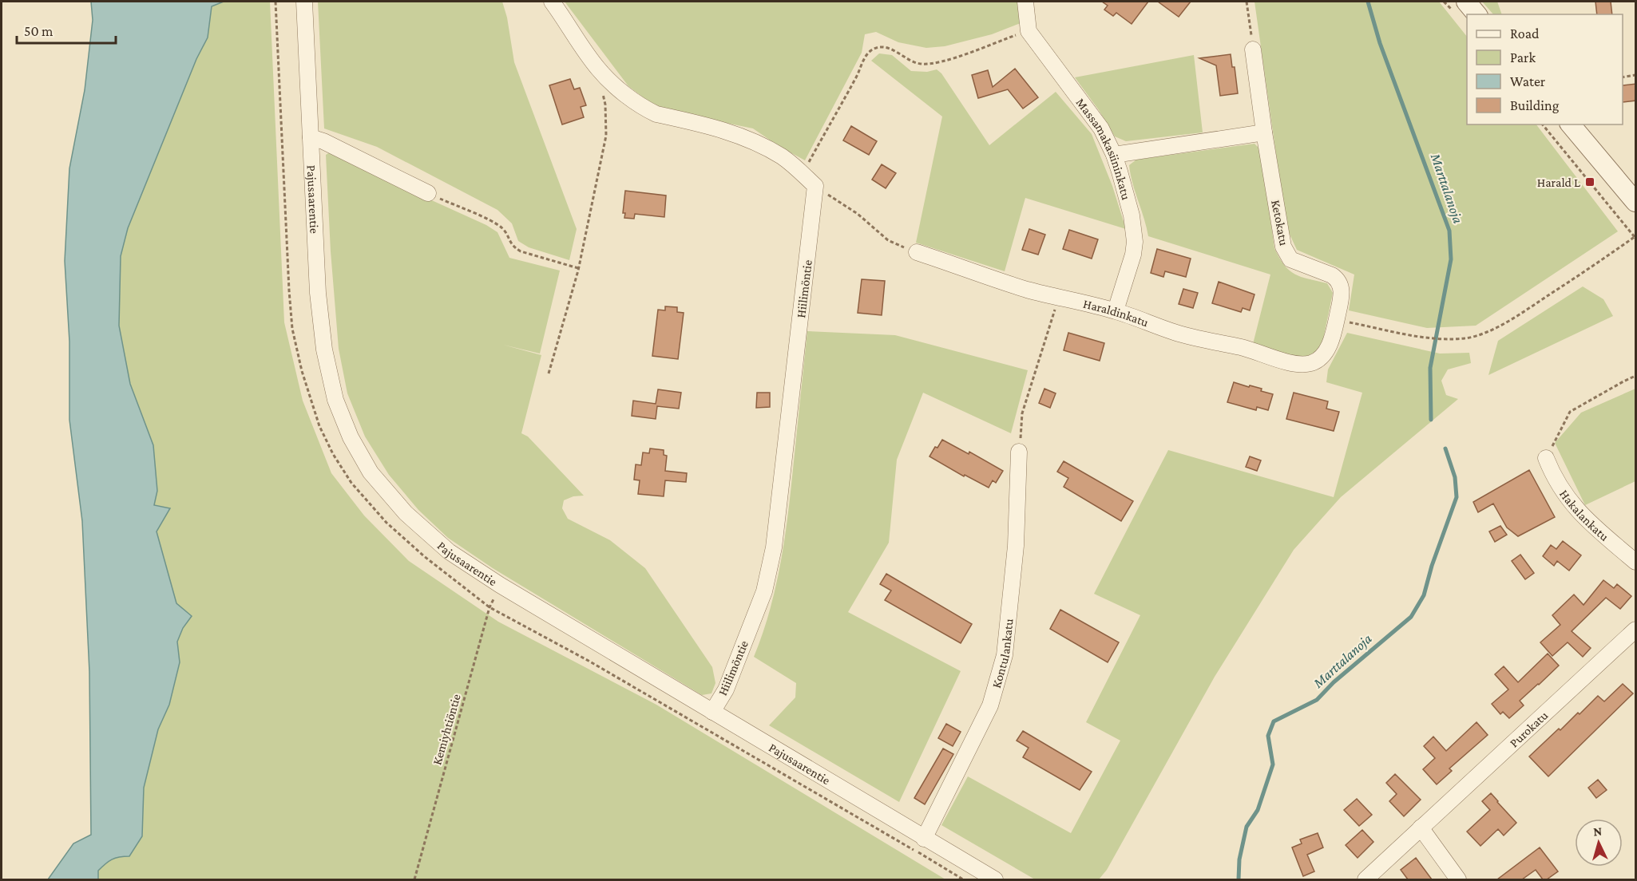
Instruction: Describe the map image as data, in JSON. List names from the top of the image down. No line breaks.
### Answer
{"streets":{"street":["Massamakasiininkatu","Pajusaarentie","Ketokatu","Hiilimöntie","Haraldinkatu","Hakalankatu","Kontulankatu","Purokatu"],"path":["Kemiyhtiöntie"]},"crossings":[["Massamakasiininkatu","Haraldinkatu"],["Pajusaarentie","Hiilimöntie"],["Pajusaarentie","Kontulankatu"],["Pajusaarentie","Kemiyhtiöntie"],["Ketokatu","Haraldinkatu"]],"water":["Marttalanoja"],"places":{"transit":["Harald L"]},"legend":["Road","Park","Water","Building"],"scale_bar":"50 m","north":"top"}
